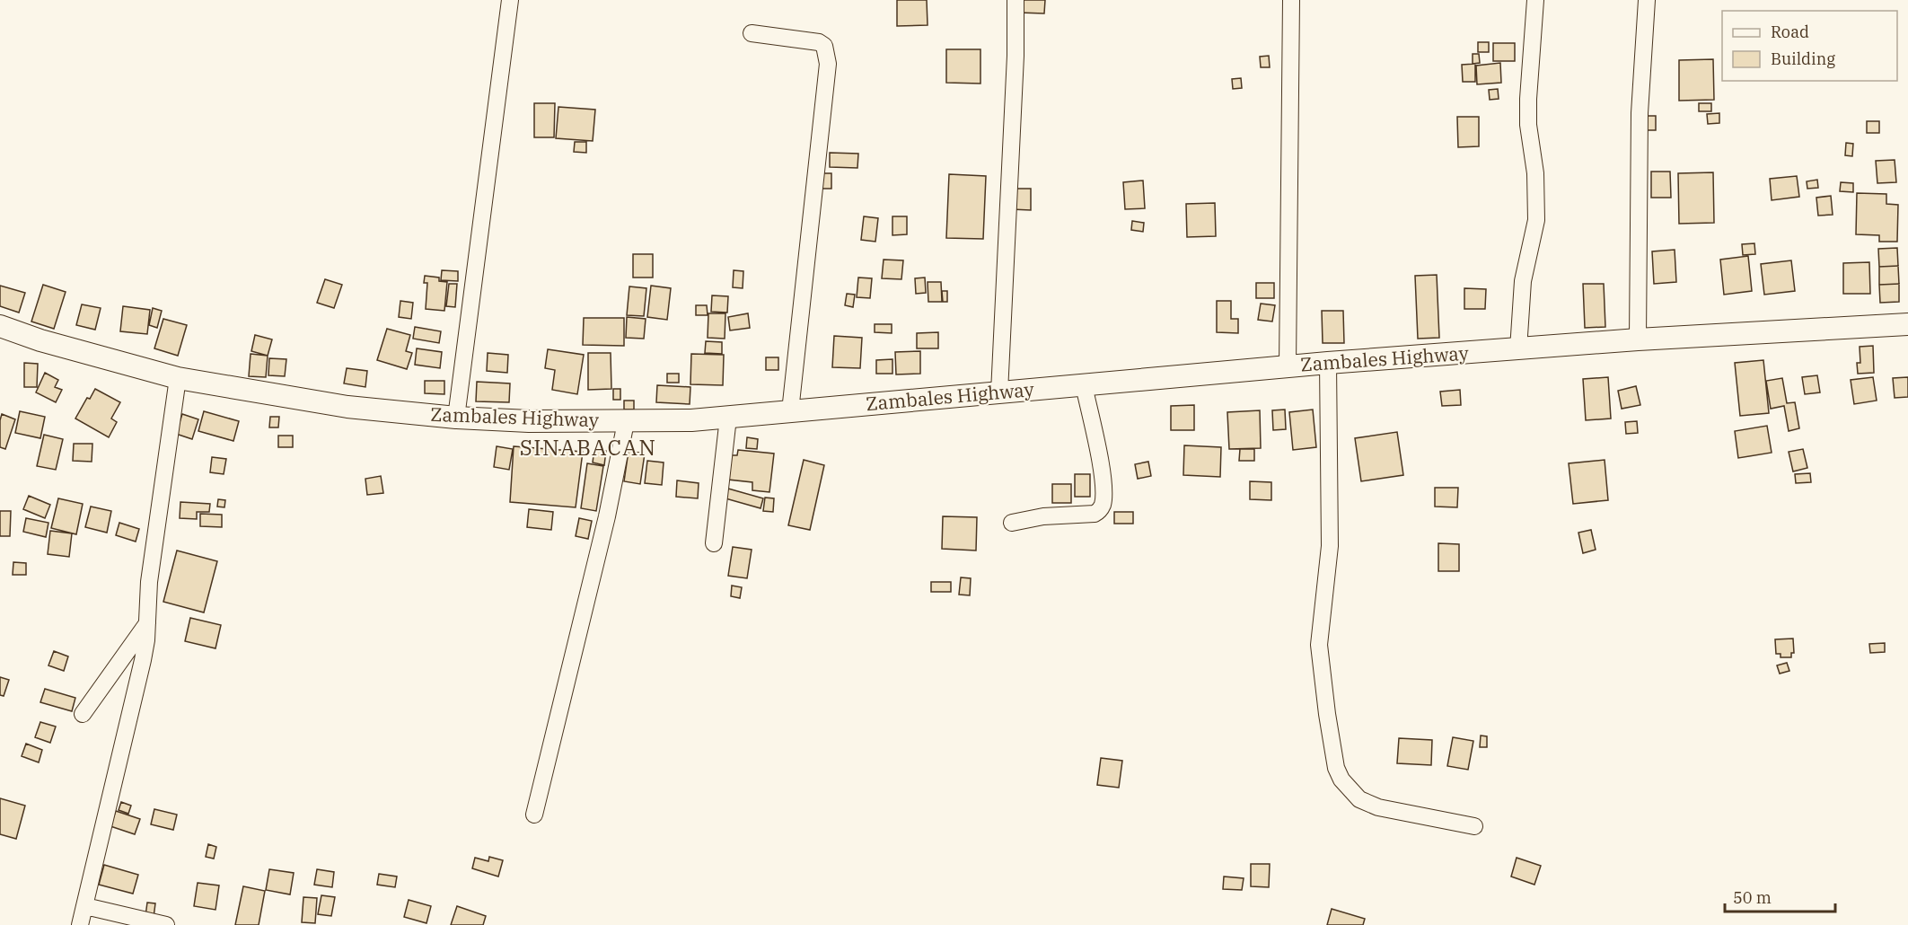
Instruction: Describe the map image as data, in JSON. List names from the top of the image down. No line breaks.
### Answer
{"streets":{"main road":["Zambales Highway"]},"districts":["SINABACAN"],"legend":["Road","Building"],"scale_bar":"50 m"}
